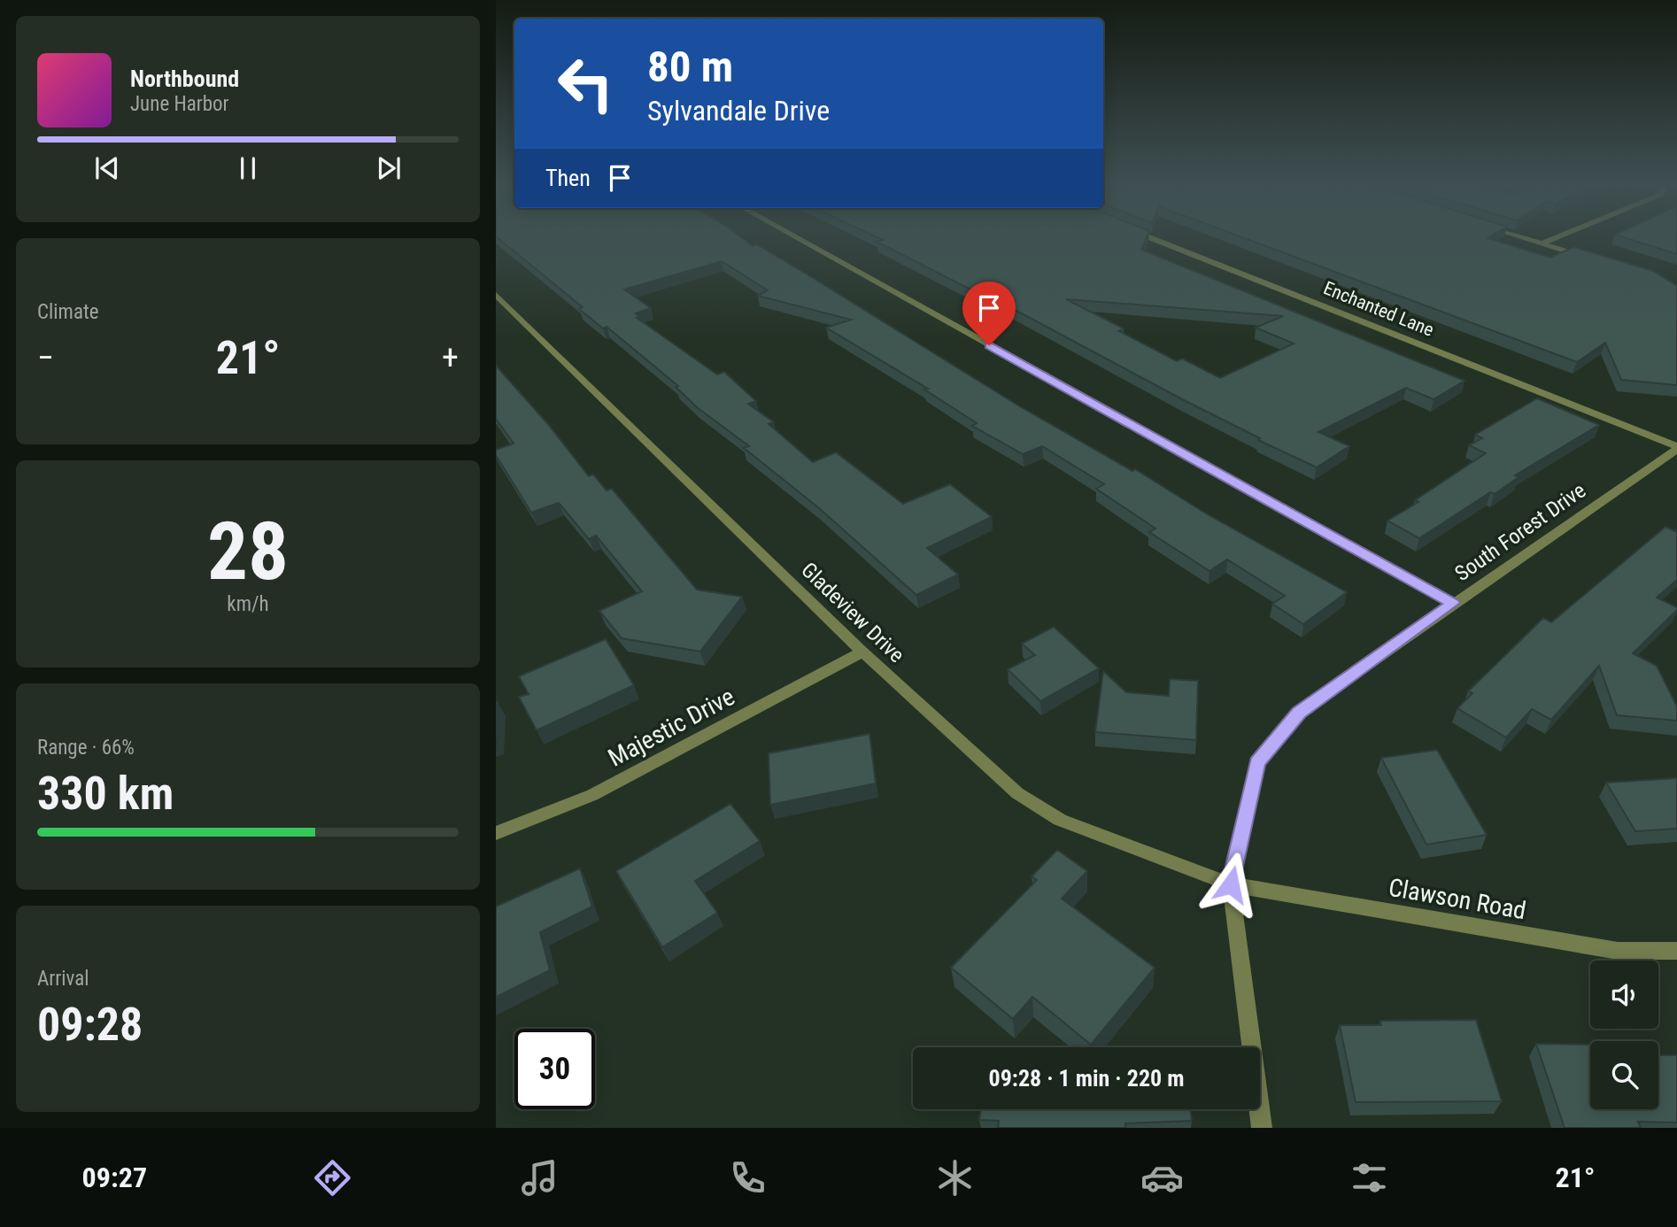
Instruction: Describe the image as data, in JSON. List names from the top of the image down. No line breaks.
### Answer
{"streets":{"street":["Enchanted Lane","South Forest Drive","Gladeview Drive","Majestic Drive","Clawson Road"]},"crossings":[["Enchanted Lane","South Forest Drive"],["South Forest Drive","Gladeview Drive"],["South Forest Drive","Clawson Road"],["Gladeview Drive","Majestic Drive"],["Gladeview Drive","Clawson Road"]],"page":{"turn":["80 m","Sylvandale Drive"],"song":["Northbound","June Harbor"],"then":"Then","tile":["Climate",["28","km/h"],["Range · 66%","330 km"],["Arrival","09:28"]],"heat":["−","21°","+"],"limit":"30","trip":"09:28 · 1 min · 220 m","tabs":["09:27","21°"]}}
